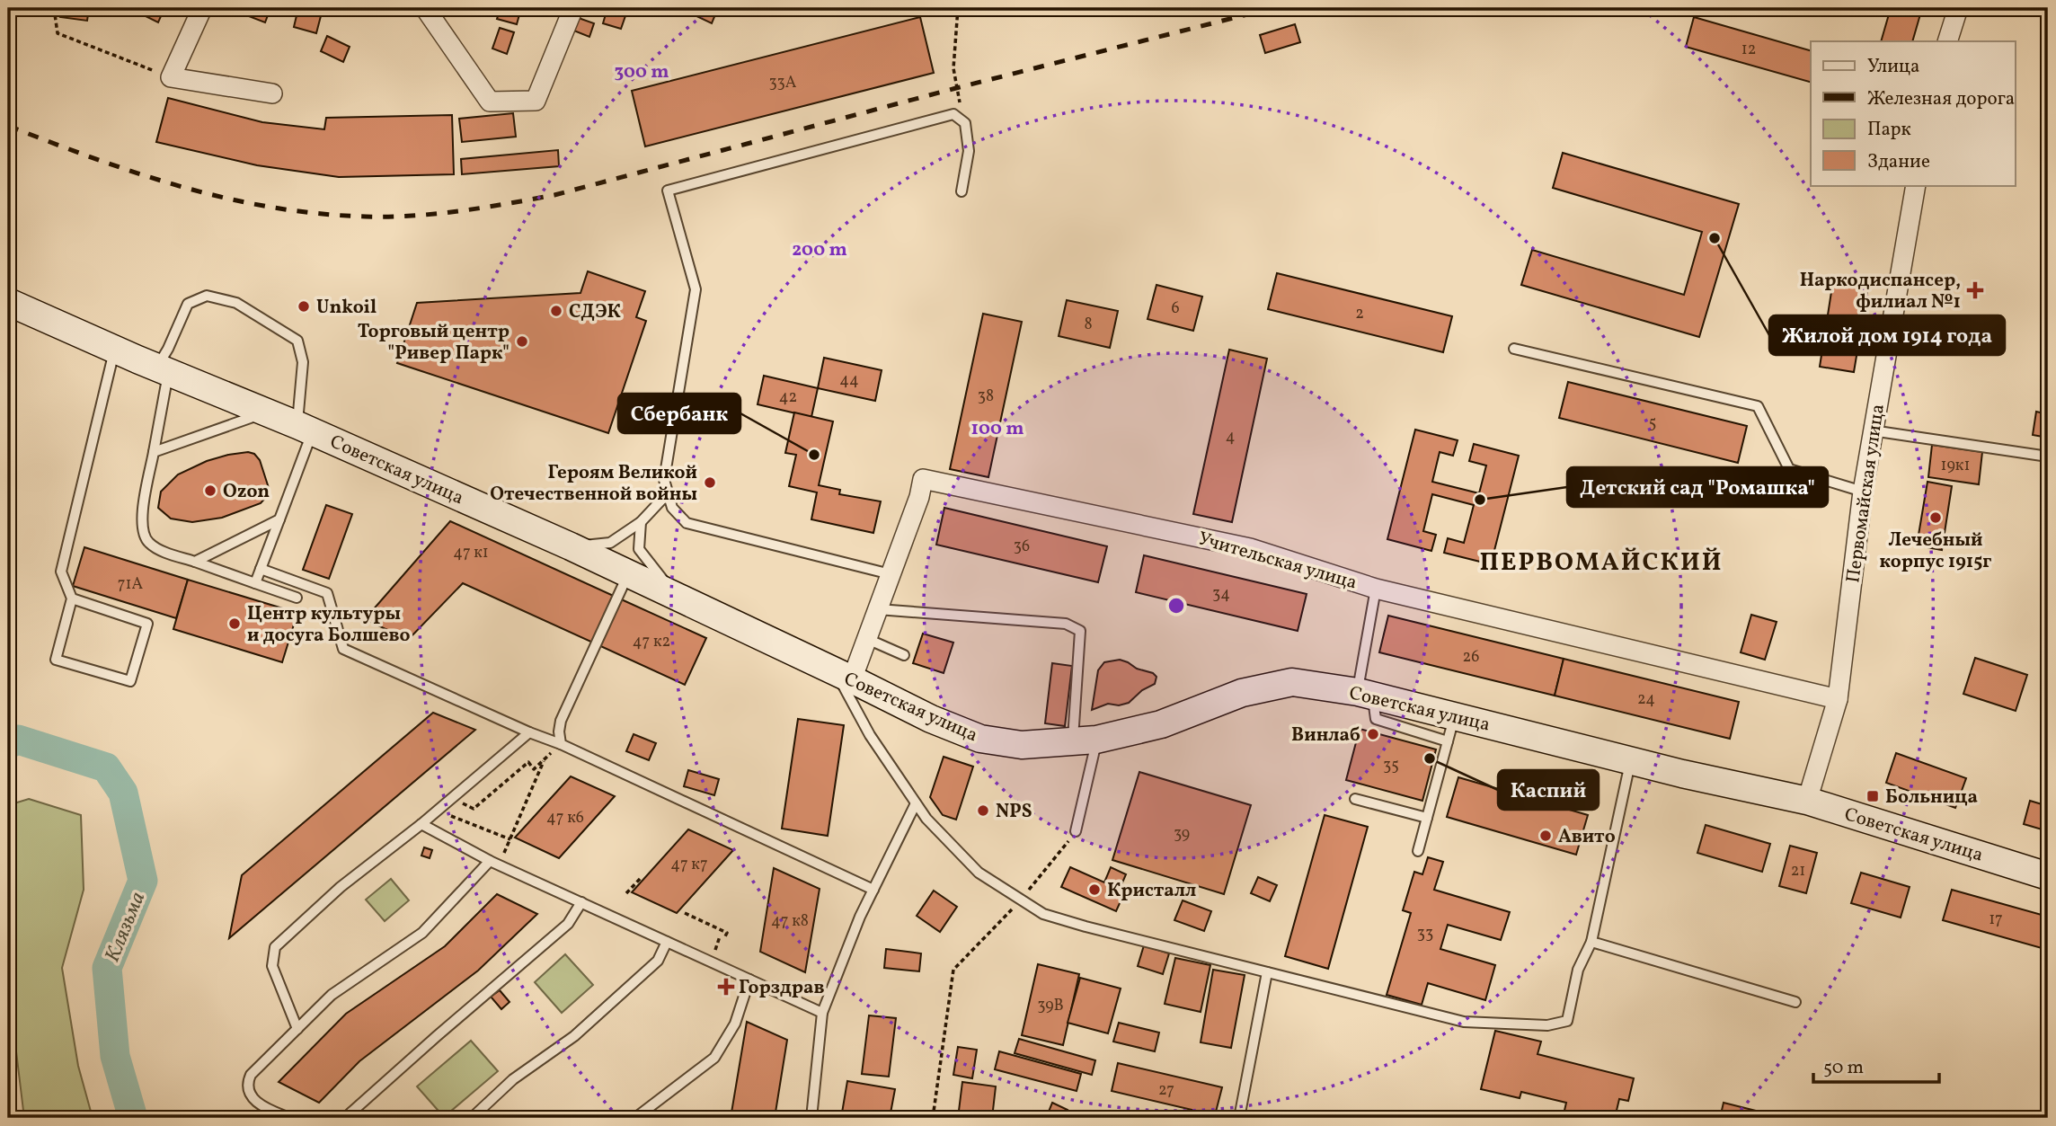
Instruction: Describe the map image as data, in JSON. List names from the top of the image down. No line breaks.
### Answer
{"streets":{"main road":["Советская улица"],"street":["Первомайская улица","Учительская улица"]},"crossings":[["Советская улица","Первомайская улица"],["Советская улица","Учительская улица"],["Первомайская улица","Учительская улица"]],"districts":["ПЕРВОМАЙСКИЙ"],"water":["Клязьма"],"places":{"other":["Жилой дом 1914 года","Unkoil","СДЭК","Торговый центр \"Ривер Парк\"","Сбербанк","Героям Великой Отечественной войны","Ozon","Детский сад \"Ромашка\"","Лечебный корпус 1915г","Центр культуры и досуга Болшево","Винлаб","Каспий","NPS","Авито","Кристалл"],"health":["Наркодиспансер, филиал №1","Горздрав"],"transit":["Больница"]},"house_numbers":["12","33А","6","2","8","44","38","42","5","4","19к1","36","47 к1","71А","34","47 к2","26","24","35","47 к6","39","47 к7","21","17","47 к8","33","39В","27"],"legend":["Улица","Железная дорога","Парк","Здание"],"scale_bar":"50 m","rings":["300 m","200 m","100 m"]}
